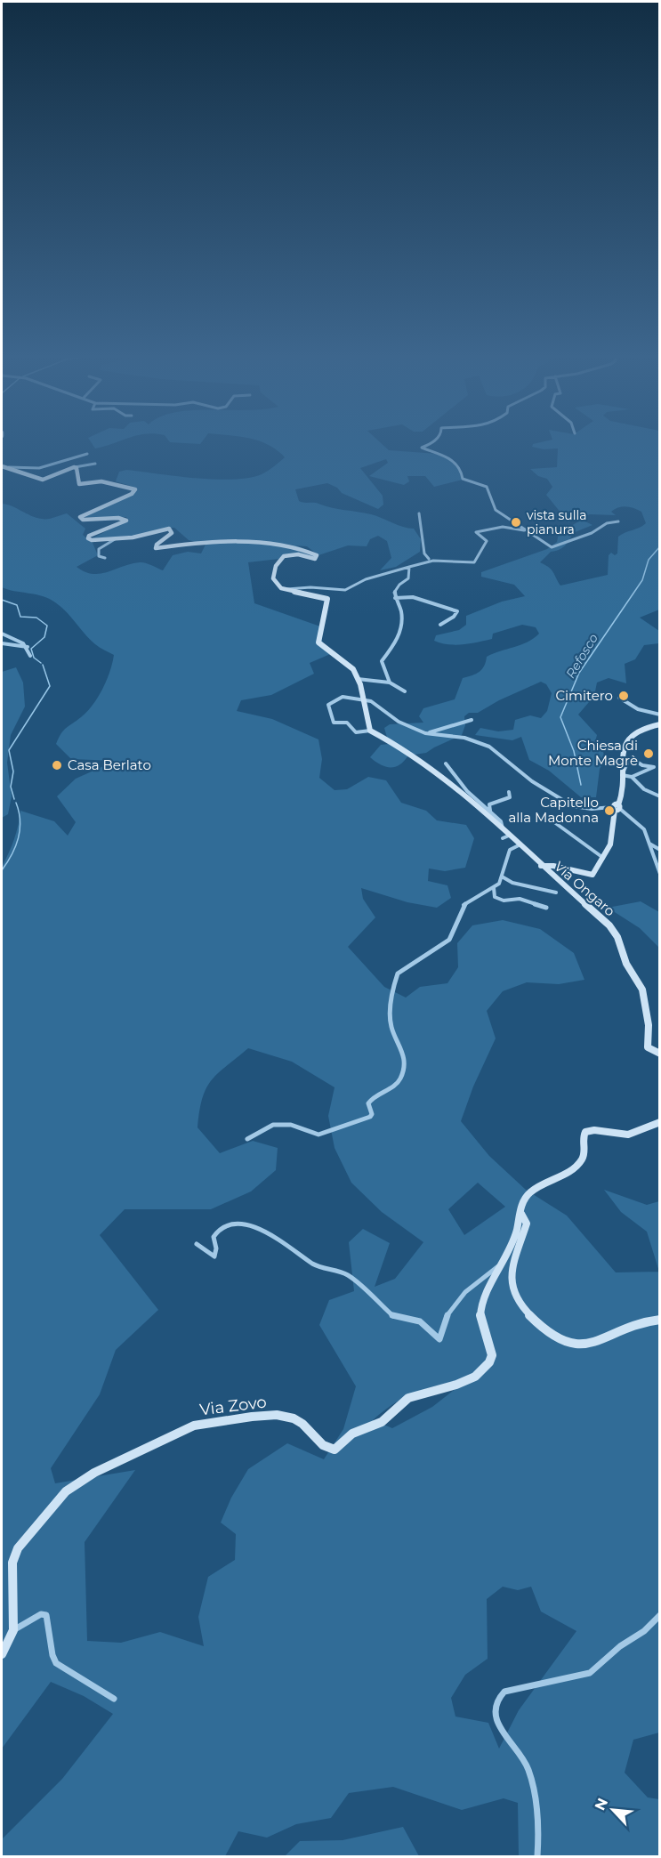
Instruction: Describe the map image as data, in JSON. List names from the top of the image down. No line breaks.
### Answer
{"streets":{"main road":["Via Ongaro","Via Zovo"]},"water":["Refosco"],"places":["vista sulla pianura","Cimitero","Chiesa di Monte Magrè","Casa Berlato","Capitello alla Madonna"],"north":"top left"}
